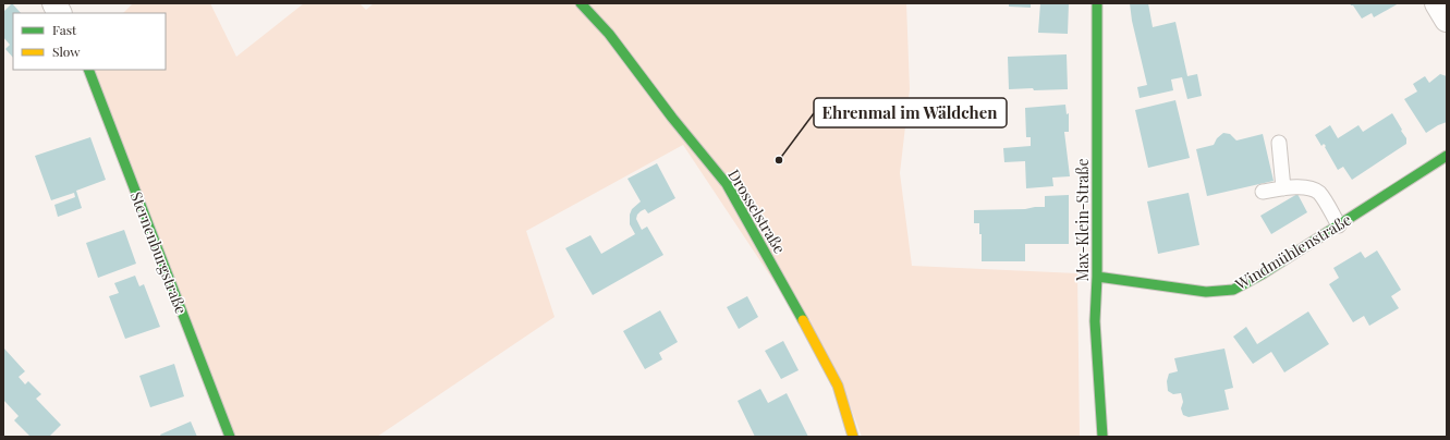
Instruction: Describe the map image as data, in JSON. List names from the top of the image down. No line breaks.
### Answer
{"streets":{"street":["Drosselstraße","Max-Klein-Straße","Windmühlenstraße","Sternenburgstraße"]},"crossings":[["Max-Klein-Straße","Windmühlenstraße"]],"places":["Ehrenmal im Wäldchen"],"legend":["Fast","Slow"]}
